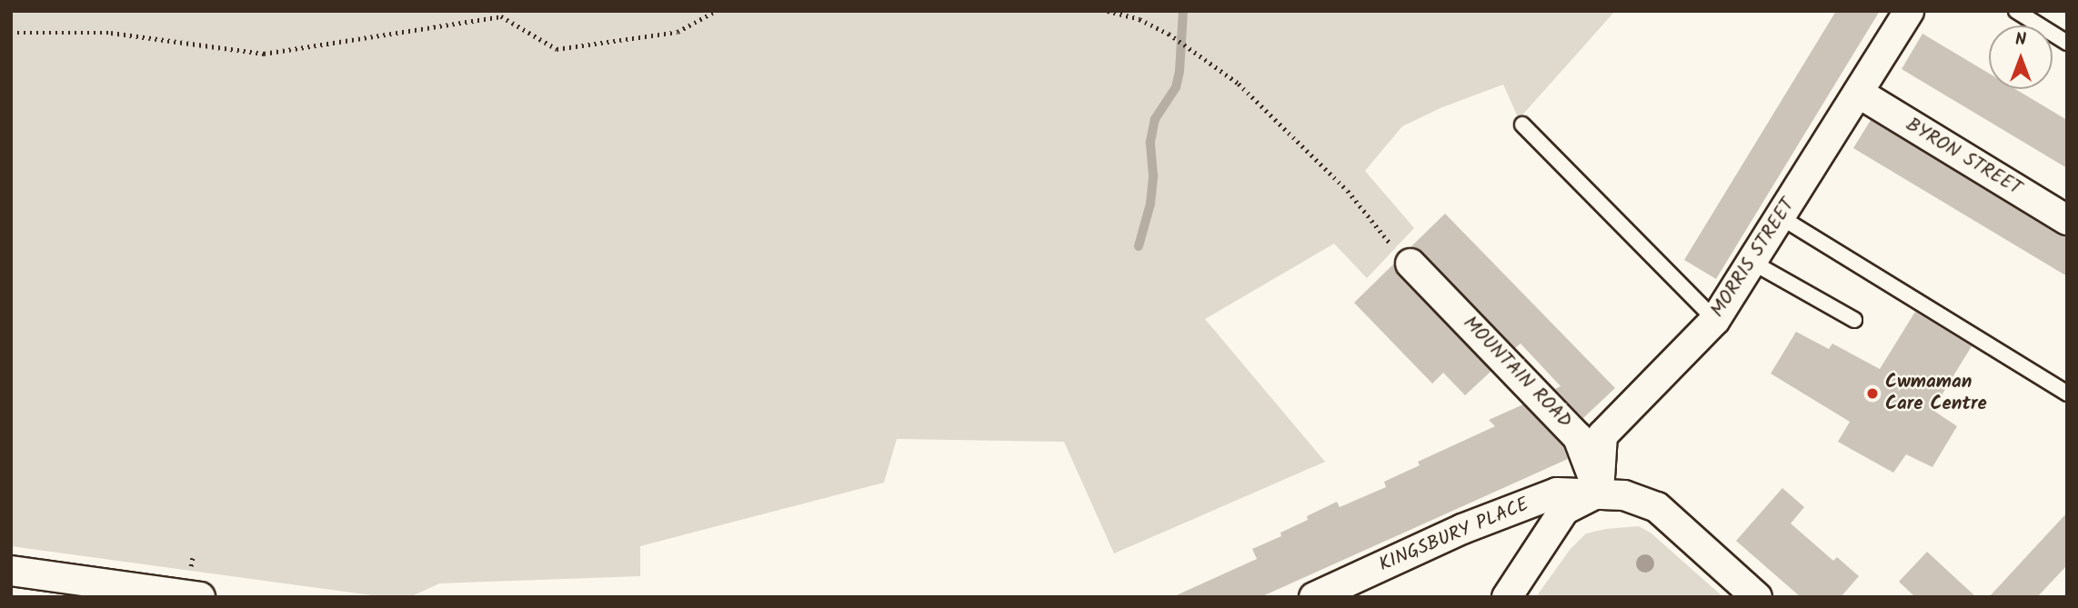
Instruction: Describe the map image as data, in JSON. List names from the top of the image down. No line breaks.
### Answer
{"streets":{"street":["BYRON STREET","MORRIS STREET","MOUNTAIN ROAD","KINGSBURY PLACE"]},"crossings":[["BYRON STREET","MORRIS STREET"],["MORRIS STREET","MOUNTAIN ROAD"],["MORRIS STREET","KINGSBURY PLACE"],["MOUNTAIN ROAD","KINGSBURY PLACE"]],"places":["Cwmaman Care Centre"],"north":"top"}
